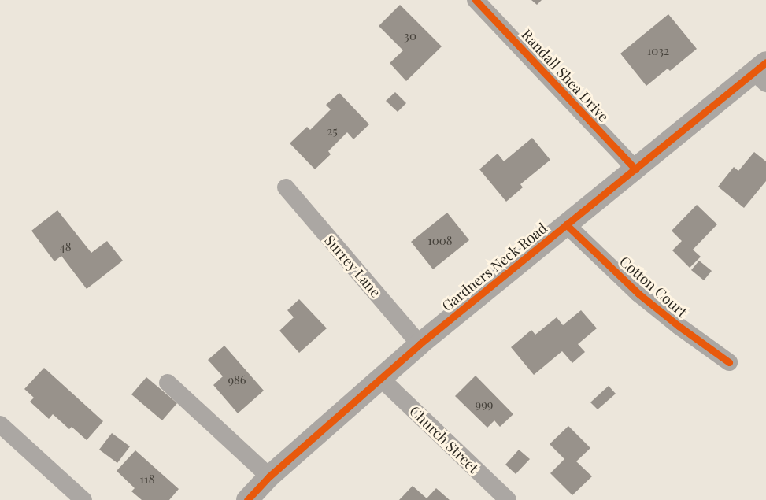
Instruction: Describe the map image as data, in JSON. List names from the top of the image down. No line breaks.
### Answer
{"streets":{"street":["Randall Shea Drive","Surrey Lane","Gardners Neck Road","Cotton Court","Church Street"]},"crossings":[["Randall Shea Drive","Gardners Neck Road"],["Surrey Lane","Gardners Neck Road"],["Gardners Neck Road","Cotton Court"],["Gardners Neck Road","Church Street"]],"house_numbers":["30","1032","25","1008","48","986","999","118"]}
